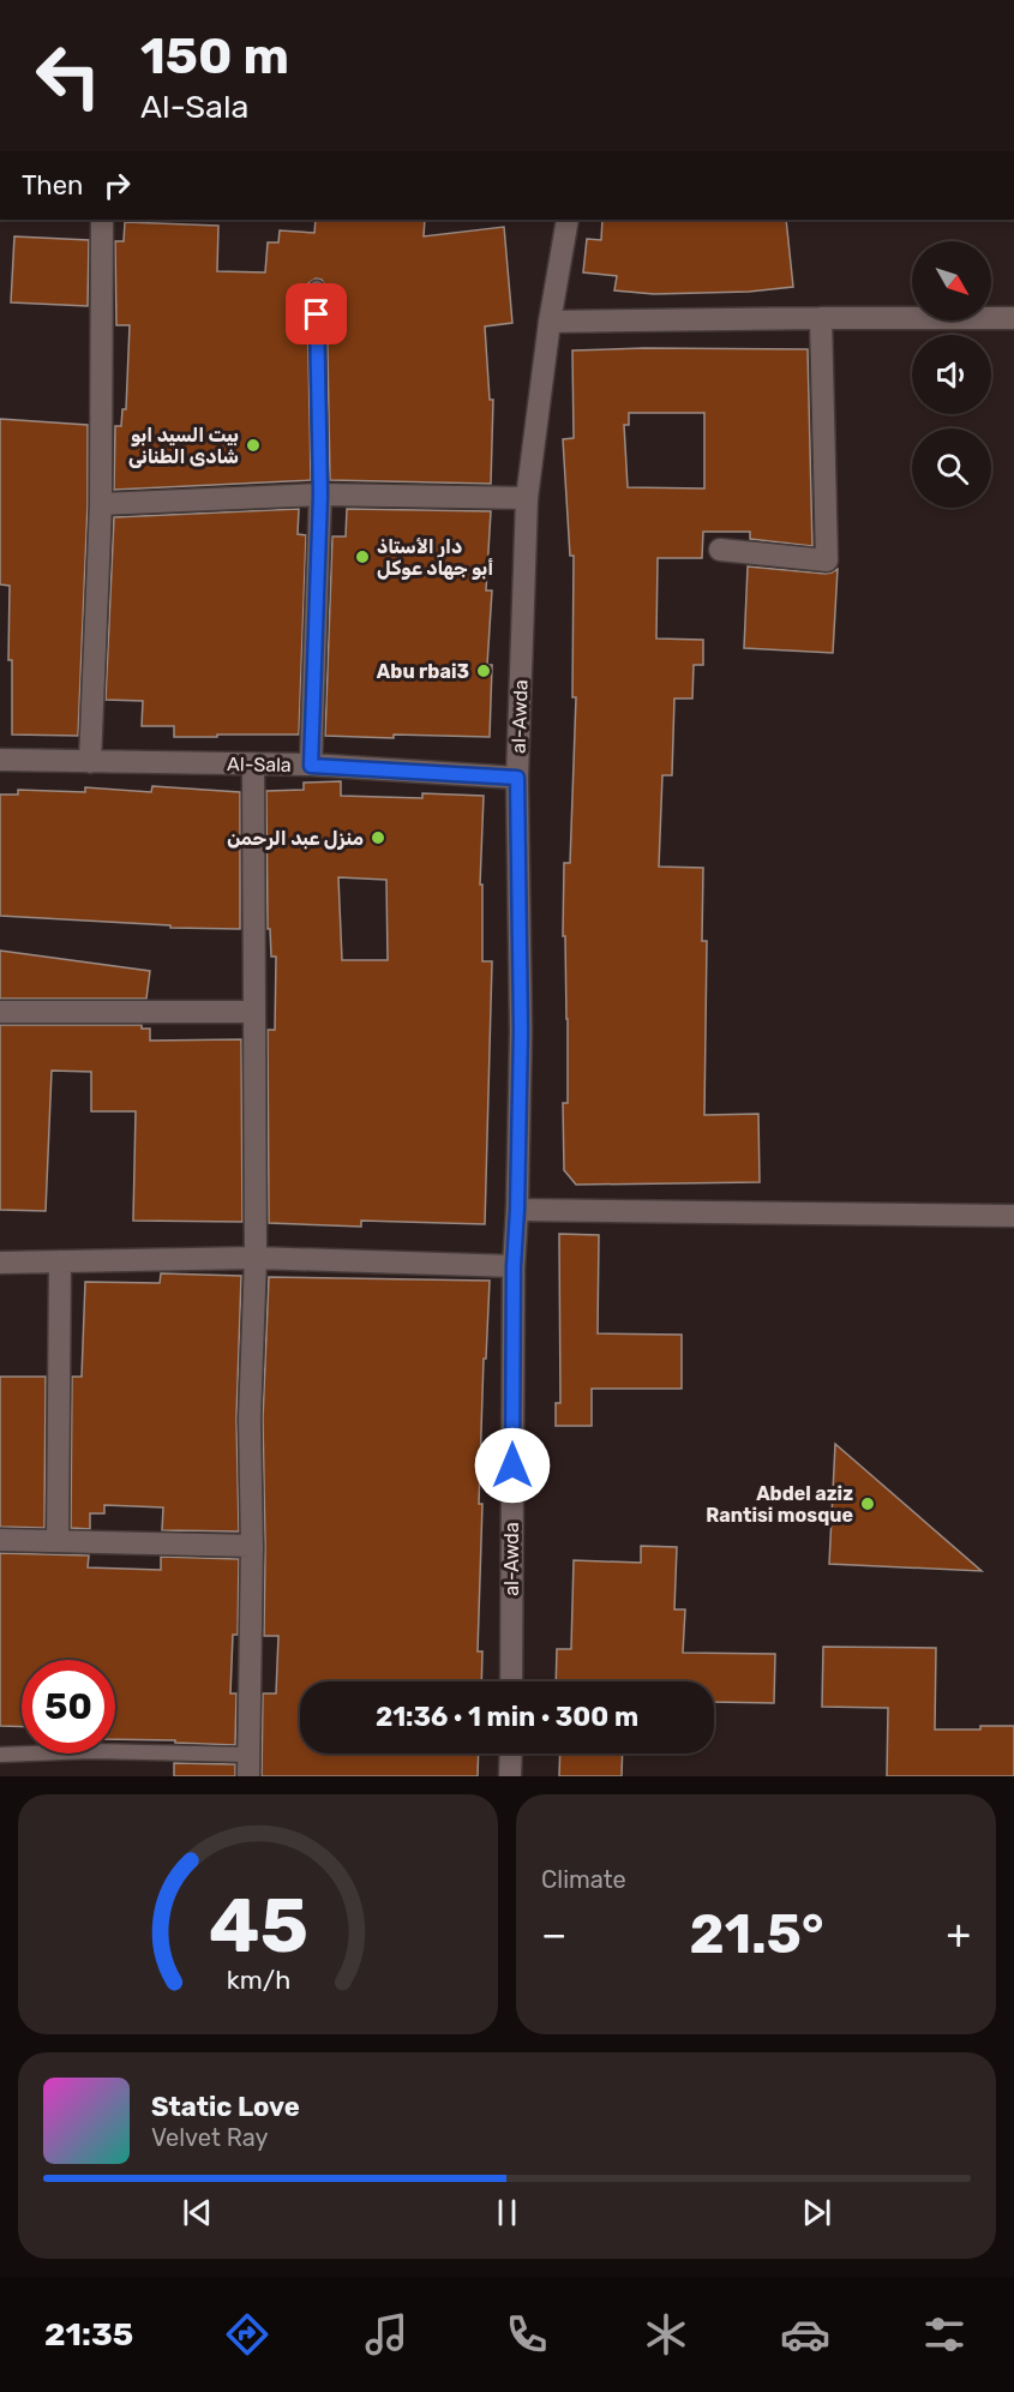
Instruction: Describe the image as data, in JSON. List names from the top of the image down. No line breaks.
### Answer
{"streets":{"street":["al-Awda","Al-Sala"]},"crossings":[["al-Awda","Al-Sala"]],"places":["بيت السيد ابو شادى الطنانى","دار الأستاذ أبو جهاد عوكل","Abu rbai3","منزل عبد الرحمن","Abdel aziz Rantisi mosque"],"north":"bottom right","page":{"turn":["150 m","Al-Sala"],"then":"Then","limit":"50","trip":"21:36 · 1 min · 300 m","tile":"Climate","heat":["−","21.5°","+"],"song":["Static Love","Velvet Ray"],"tabs":"21:35","gauge":["45","km/h"]}}
